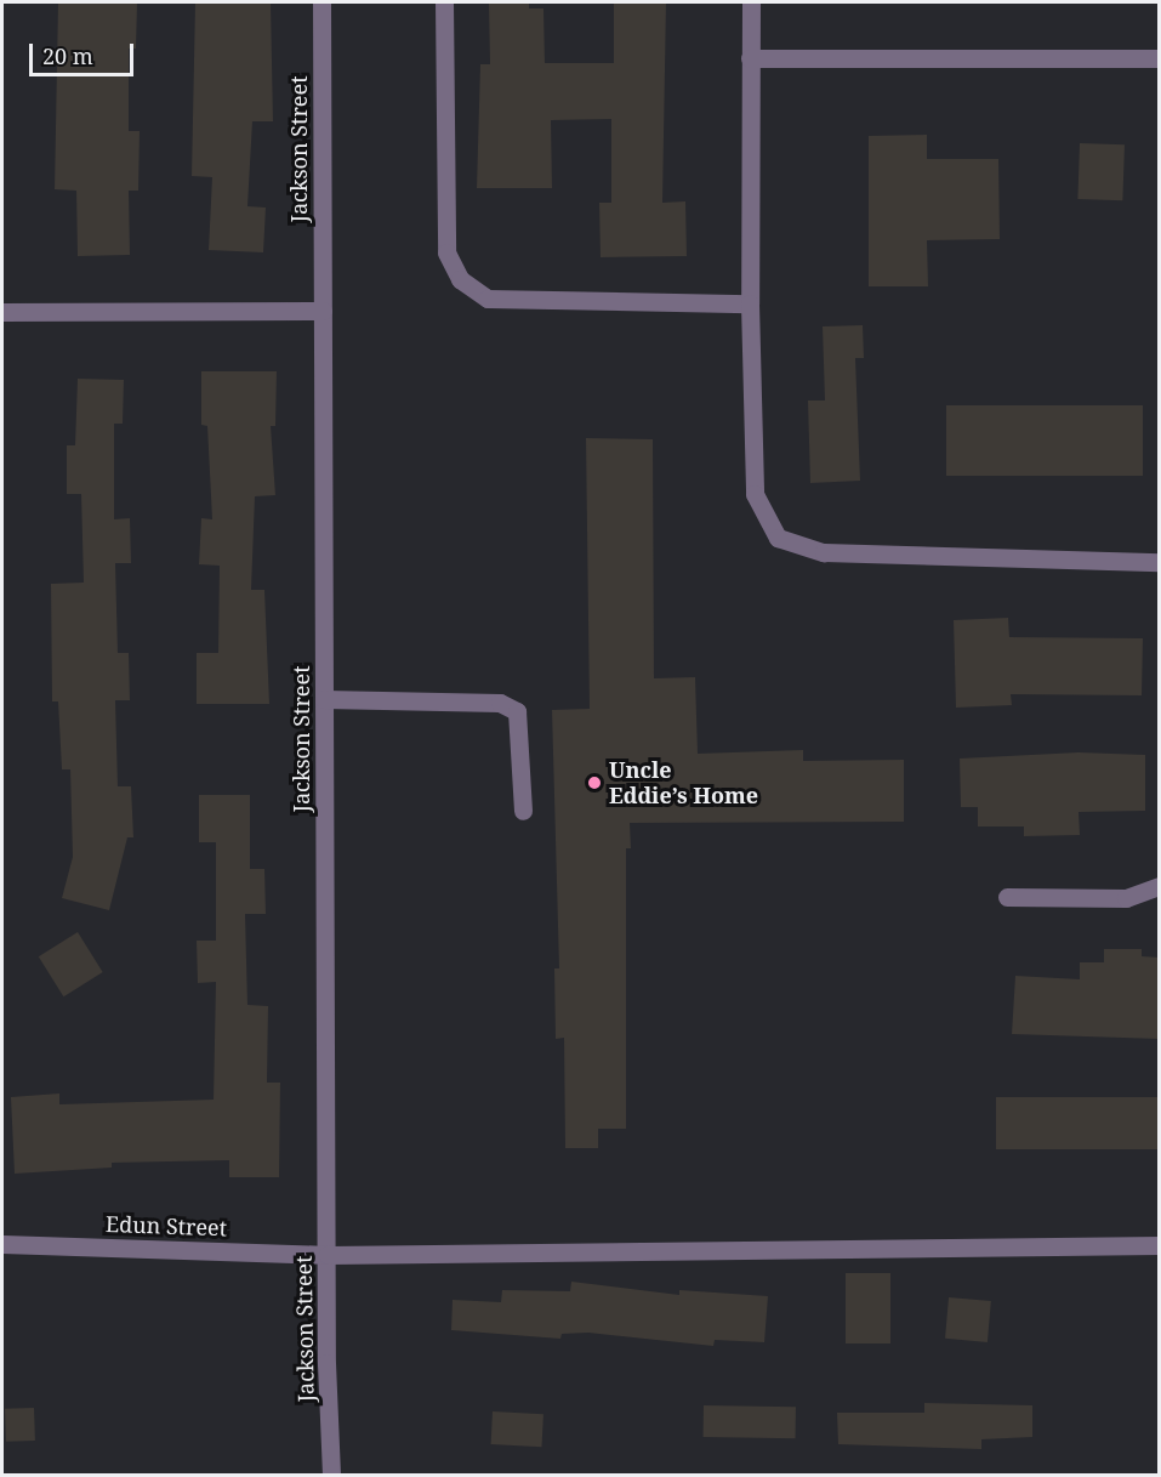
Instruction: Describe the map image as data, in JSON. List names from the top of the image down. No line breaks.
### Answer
{"streets":{"street":["Jackson Street","Edun Street"]},"crossings":[["Jackson Street","Edun Street"]],"places":["Uncle Eddie’s Home"],"scale_bar":"20 m"}
